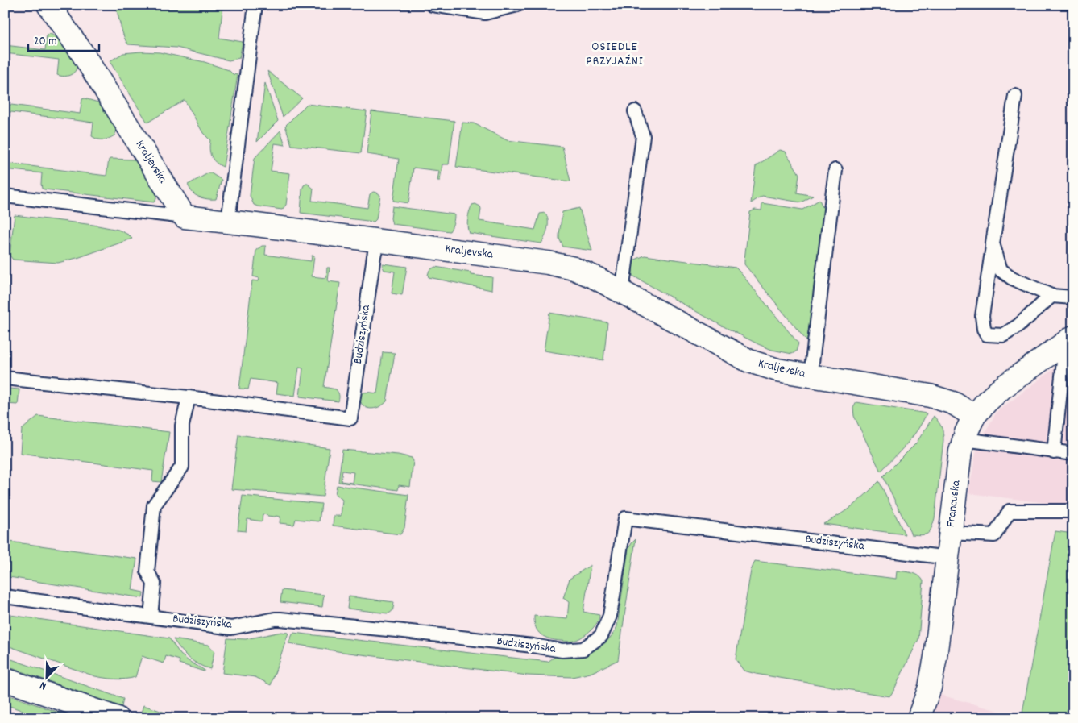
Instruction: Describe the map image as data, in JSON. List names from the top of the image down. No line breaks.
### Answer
{"streets":{"street":["Kraljevska","Francuska"],"lane":["Budziszyńska"]},"crossings":[["Kraljevska","Budziszyńska"],["Kraljevska","Francuska"],["Budziszyńska","Francuska"]],"districts":["OSIEDLE PRZYJAŹNI"],"scale_bar":"20 m","north":"bottom left"}
